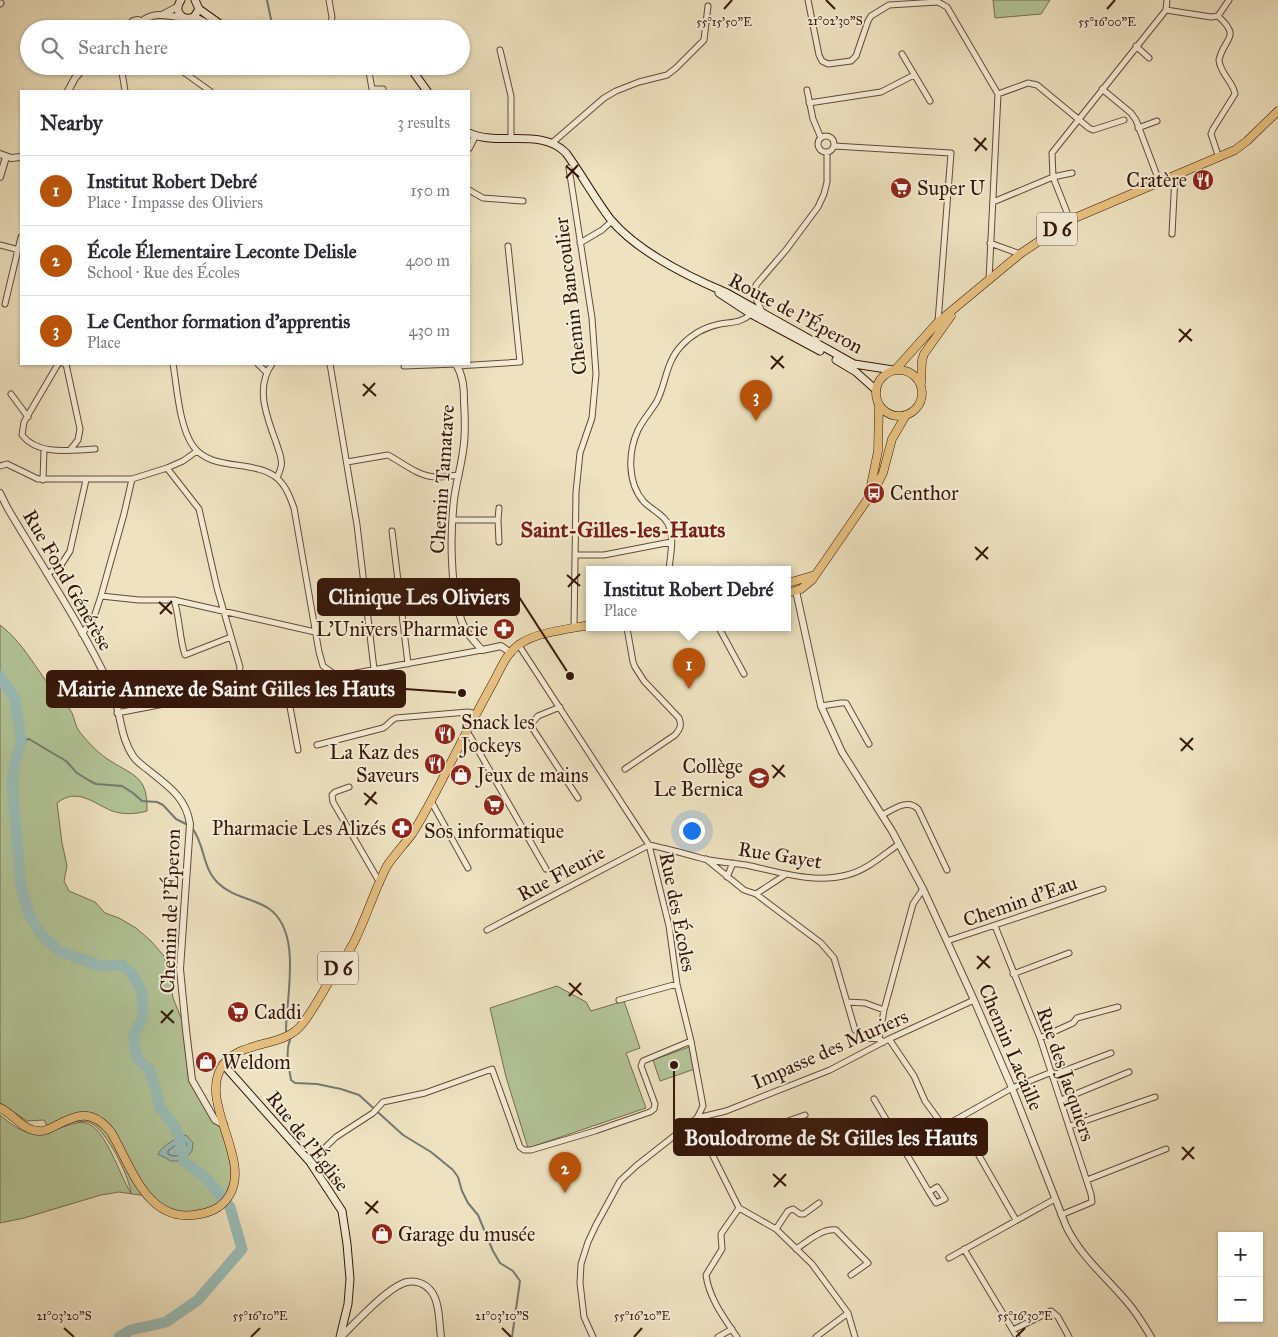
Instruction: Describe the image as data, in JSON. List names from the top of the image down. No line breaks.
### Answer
{"streets":{"main road":["D 6","Route de l'Éperon","Rue de l'Église"],"street":["Chemin Bancoulier","Chemin Tamatave","Rue Fond Générèse","Rue Gayet","Rue Fleurie","Chemin d'Eau","Chemin de l'Éperon","Rue des Écoles","Chemin Lacaille","Impasse des Muriers","Rue des Jacquiers"]},"crossings":[["D 6","Chemin Bancoulier"],["D 6","Route de l'Éperon"],["D 6","Rue des Écoles"],["D 6","Rue de l'Église"],["Rue Fond Générèse","Chemin de l'Éperon"],["Rue Gayet","Rue Fleurie"],["Rue Gayet","Rue des Écoles"],["Rue Gayet","Chemin Lacaille"],["Rue Fleurie","Rue des Écoles"],["Chemin d'Eau","Chemin Lacaille"],["Chemin d'Eau","Rue des Jacquiers"],["Rue des Écoles","Impasse des Muriers"],["Chemin Lacaille","Impasse des Muriers"],["Chemin Lacaille","Rue des Jacquiers"]],"districts":["Saint-Gilles-les-Hauts"],"places":{"restaurant":["Cratère","Snack les Jockeys","La Kaz des Saveurs"],"supermarket":["Super U","Sos informatique","Caddi"],"bus stop":["Centhor"],"pharmacy":["L'Univers Pharmacie","Pharmacie Les Alizés"],"other":["Clinique Les Oliviers","Mairie Annexe de Saint Gilles les Hauts","Boulodrome de St Gilles les Hauts"],"shop":["Jeux de mains","Weldom","Garage du musée"],"school or university":["Collège Le Bernica"]},"page":{"search":"Search here","heading":["Nearby","3 results"],"list":[{"mark":"1","name":"Institut Robert Debré","note":"Place · Impasse des Oliviers","value":"150 m"},{"mark":"2","name":"École Élementaire Leconte Delisle","note":"School · Rue des Écoles","value":"400 m"},{"mark":"3","name":"Le Centhor formation d'apprentis","note":"Place","value":"430 m"}],"pins":["3","1","2"],"popup":["Institut Robert Debré","Place"],"map_buttons":["+","−"]},"coordinates":["21°02'30\"S","55°15'50\"E","55°16'00\"E","55°16'10\"E","55°16'20\"E","55°16'30\"E","21°03'20\"S","21°03'10\"S"]}
